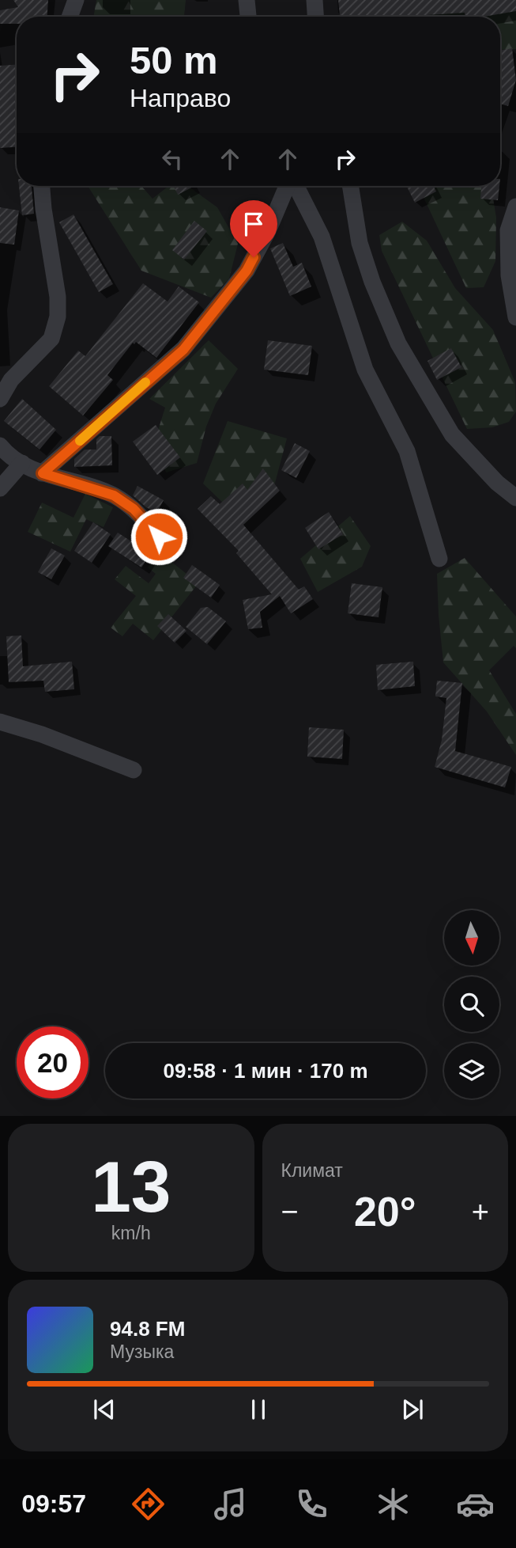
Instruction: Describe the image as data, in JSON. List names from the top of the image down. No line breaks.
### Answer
{"north":"bottom","page":{"turn":["50 m","Направо"],"limit":"20","trip":"09:58 · 1 мин · 170 m","tile":[["13","km/h"],"Климат"],"heat":["−","20°","+"],"song":["94.8 FM","Музыка"],"tabs":"09:57"}}
